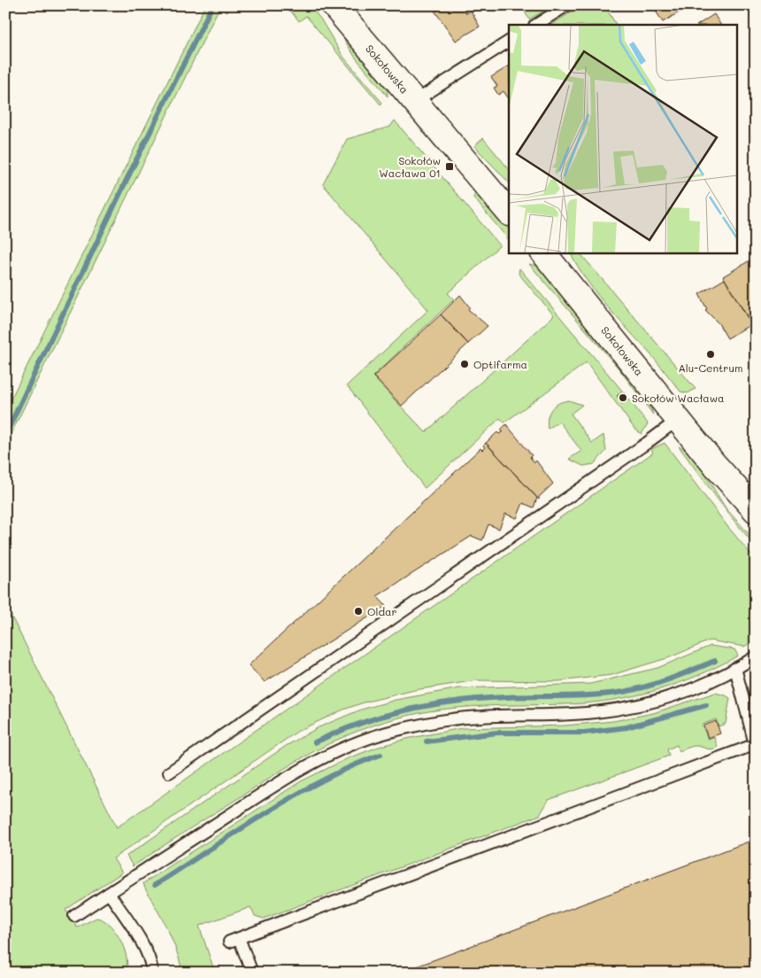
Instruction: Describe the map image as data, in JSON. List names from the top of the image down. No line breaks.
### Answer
{"streets":{"street":["Sokołowska"]},"places":{"transit":["Sokołów Wacława 01"],"other":["Alu-Centrum","Optifarma","Sokołów Wacława","Oldar"]}}
